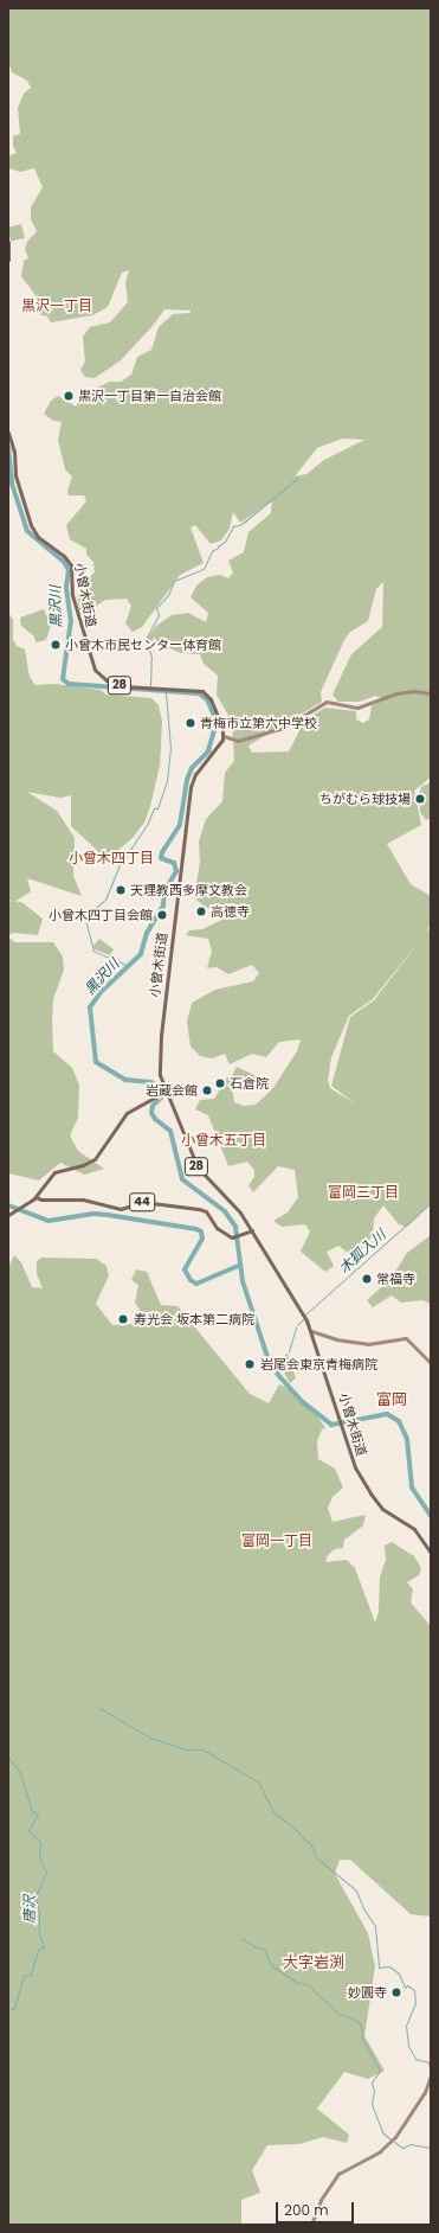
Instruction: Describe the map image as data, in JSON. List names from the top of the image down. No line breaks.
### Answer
{"streets":{"main road":["小曽木街道","28","44"]},"crossings":[["小曽木街道","44"]],"districts":["黒沢一丁目","小曾木四丁目","小曾木五丁目","富岡三丁目","富岡","富岡一丁目","大字岩渕"],"water":["黒沢川","木狐入川","唐沢"],"places":["黒沢一丁目第一自治会館","小曾木市民センター体育館","青梅市立第六中学校","ちがむら球技場","天理教西多摩文教会","高徳寺","小曾木四丁目会館","石倉院","岩蔵会館","常福寺","寿光会 坂本第二病院","岩尾会東京青梅病院","妙圓寺"],"scale_bar":"200 m"}
